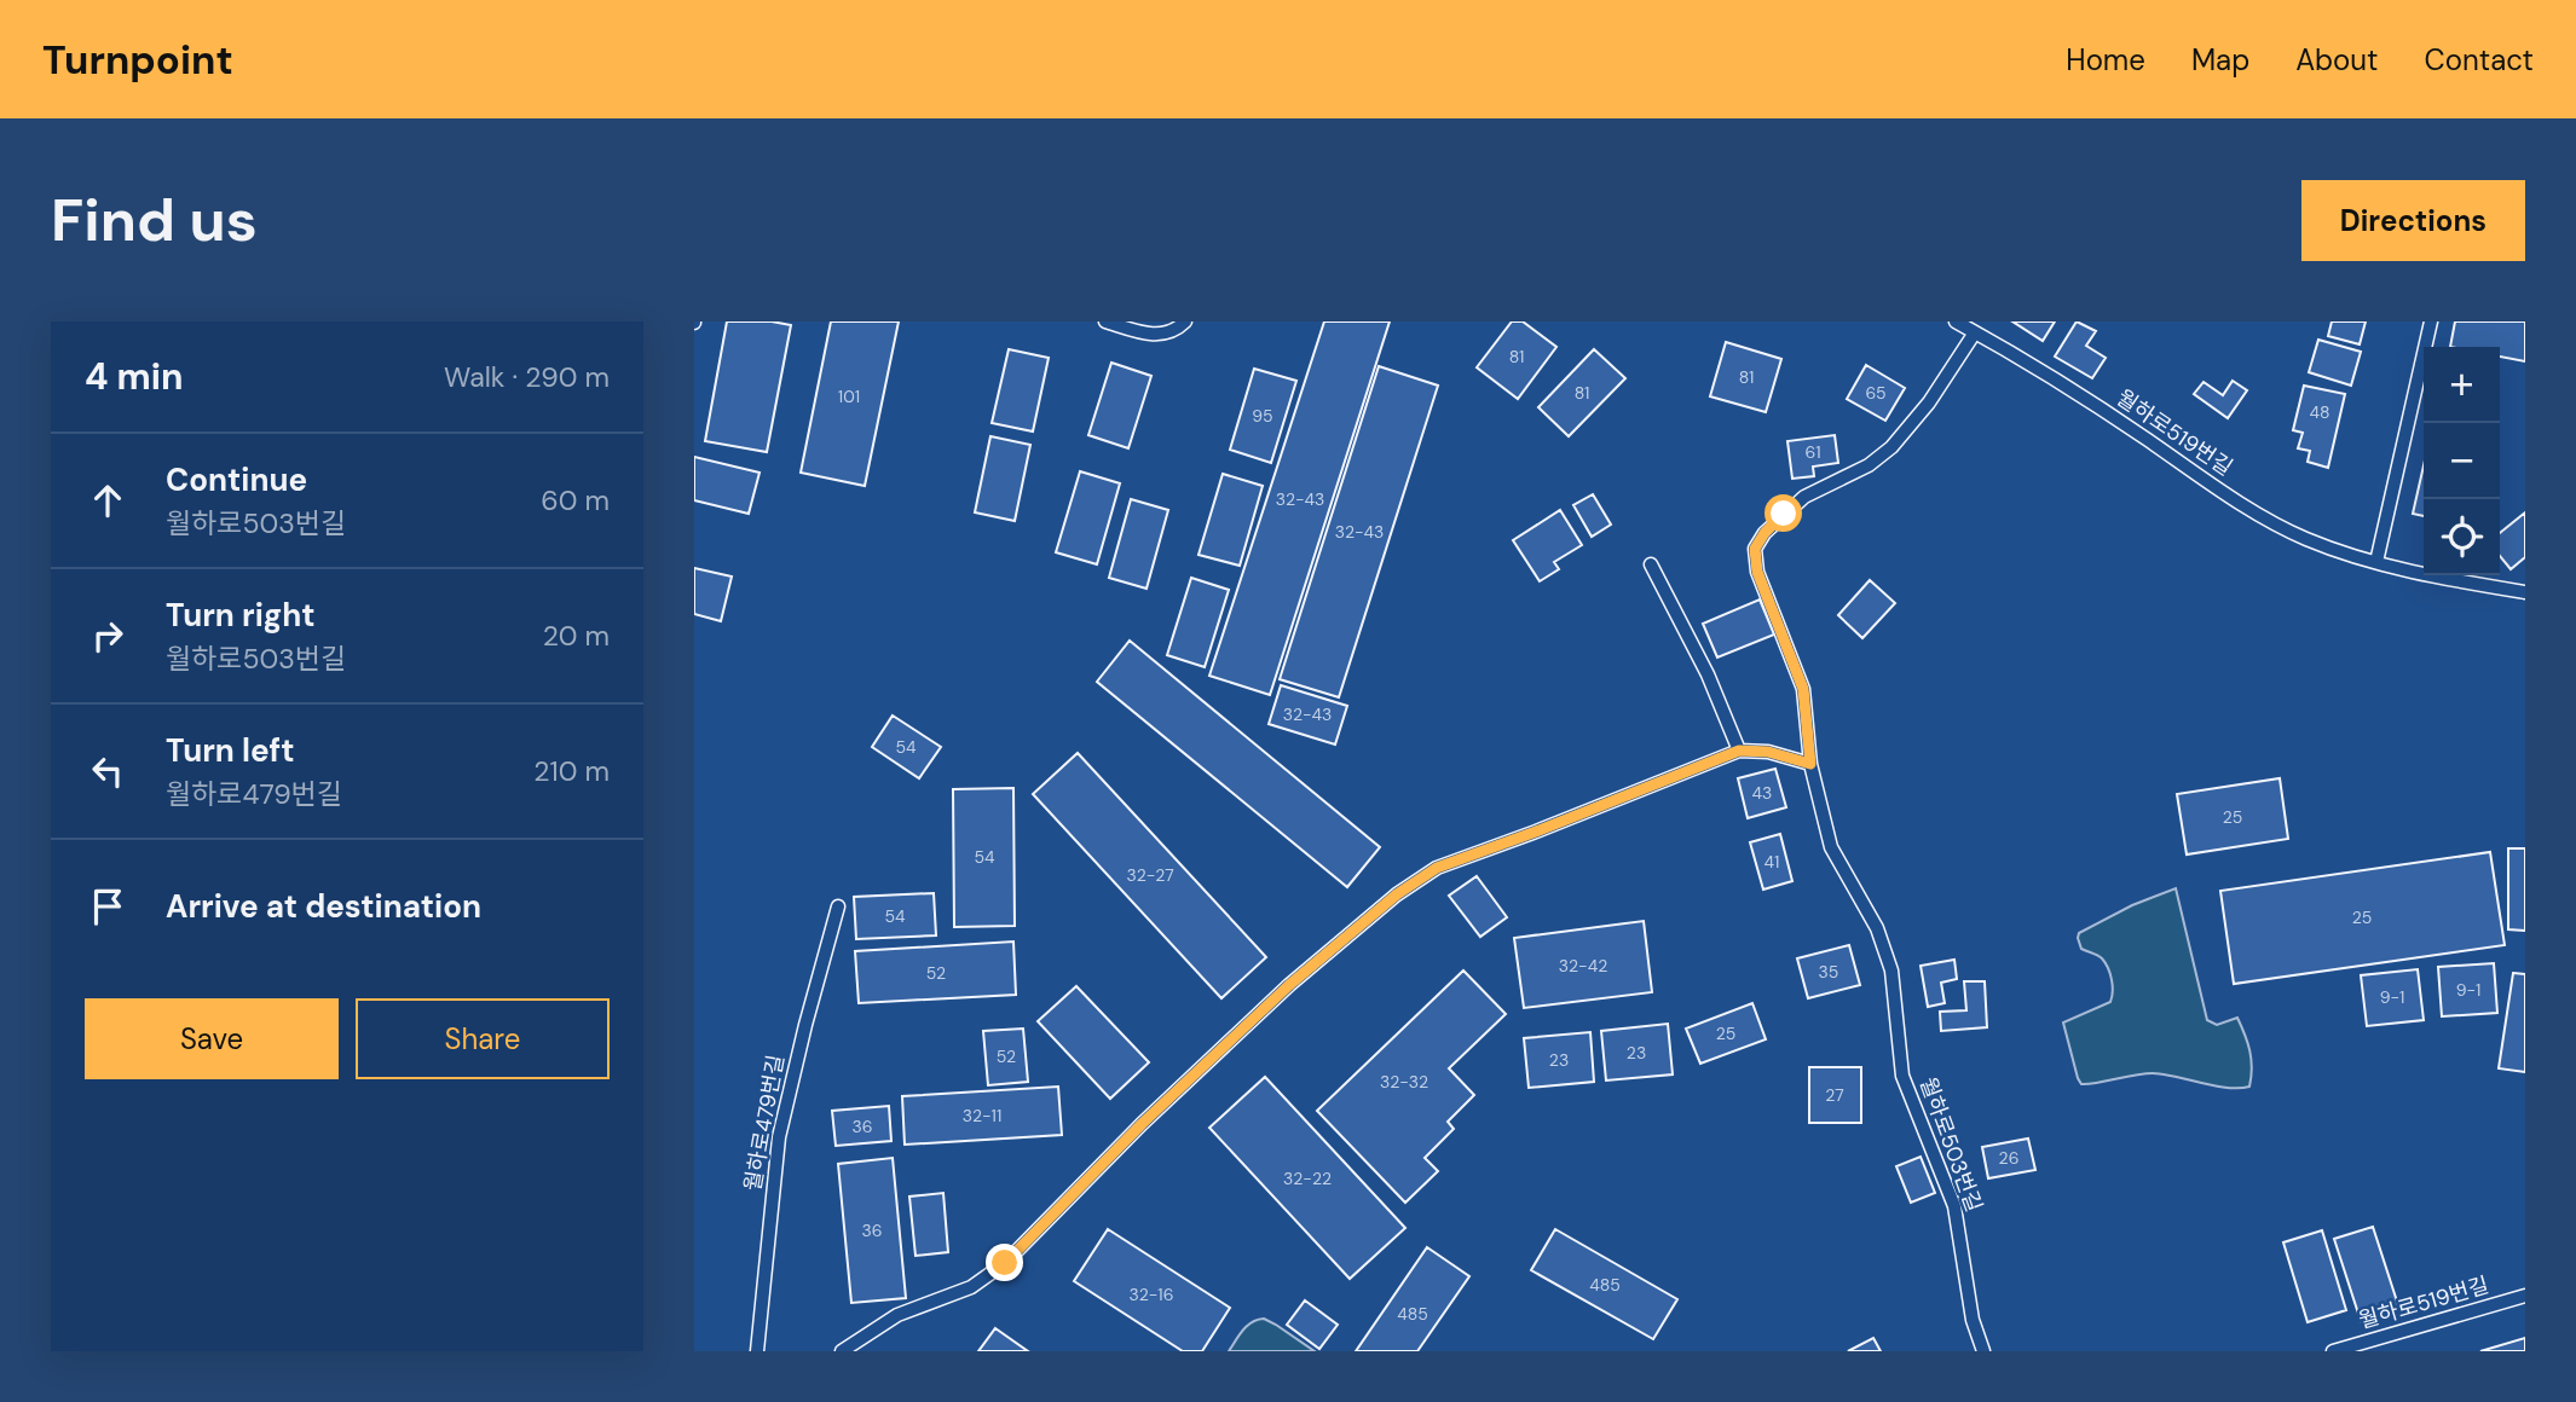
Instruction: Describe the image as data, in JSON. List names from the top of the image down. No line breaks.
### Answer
{"streets":{"lane":["월하로519번길","월하로479번길","월하로503번길"]},"crossings":[["월하로519번길","월하로503번길"]],"house_numbers":["81","81","81","65","101","48","95","61","32-43","32-43","32-43","54","43","25","54","41","32-27","54","25","32-42","35","52","9-1","9-1","25","23","52","23","32-32","27","32-11","36","26","32-22","36","485","32-16","485"],"page":{"header":"Turnpoint","nav":["Home","Map","About","Contact"],"buttons":["Directions",["Save","Share"]],"title":"Find us","heading":["4 min","Walk · 290 m"],"map_buttons":["+","−"],"list":[["Continue","월하로503번길","60 m"],["Turn right","월하로503번길","20 m"],["Turn left","월하로479번길","210 m"],"Arrive at destination"]}}
